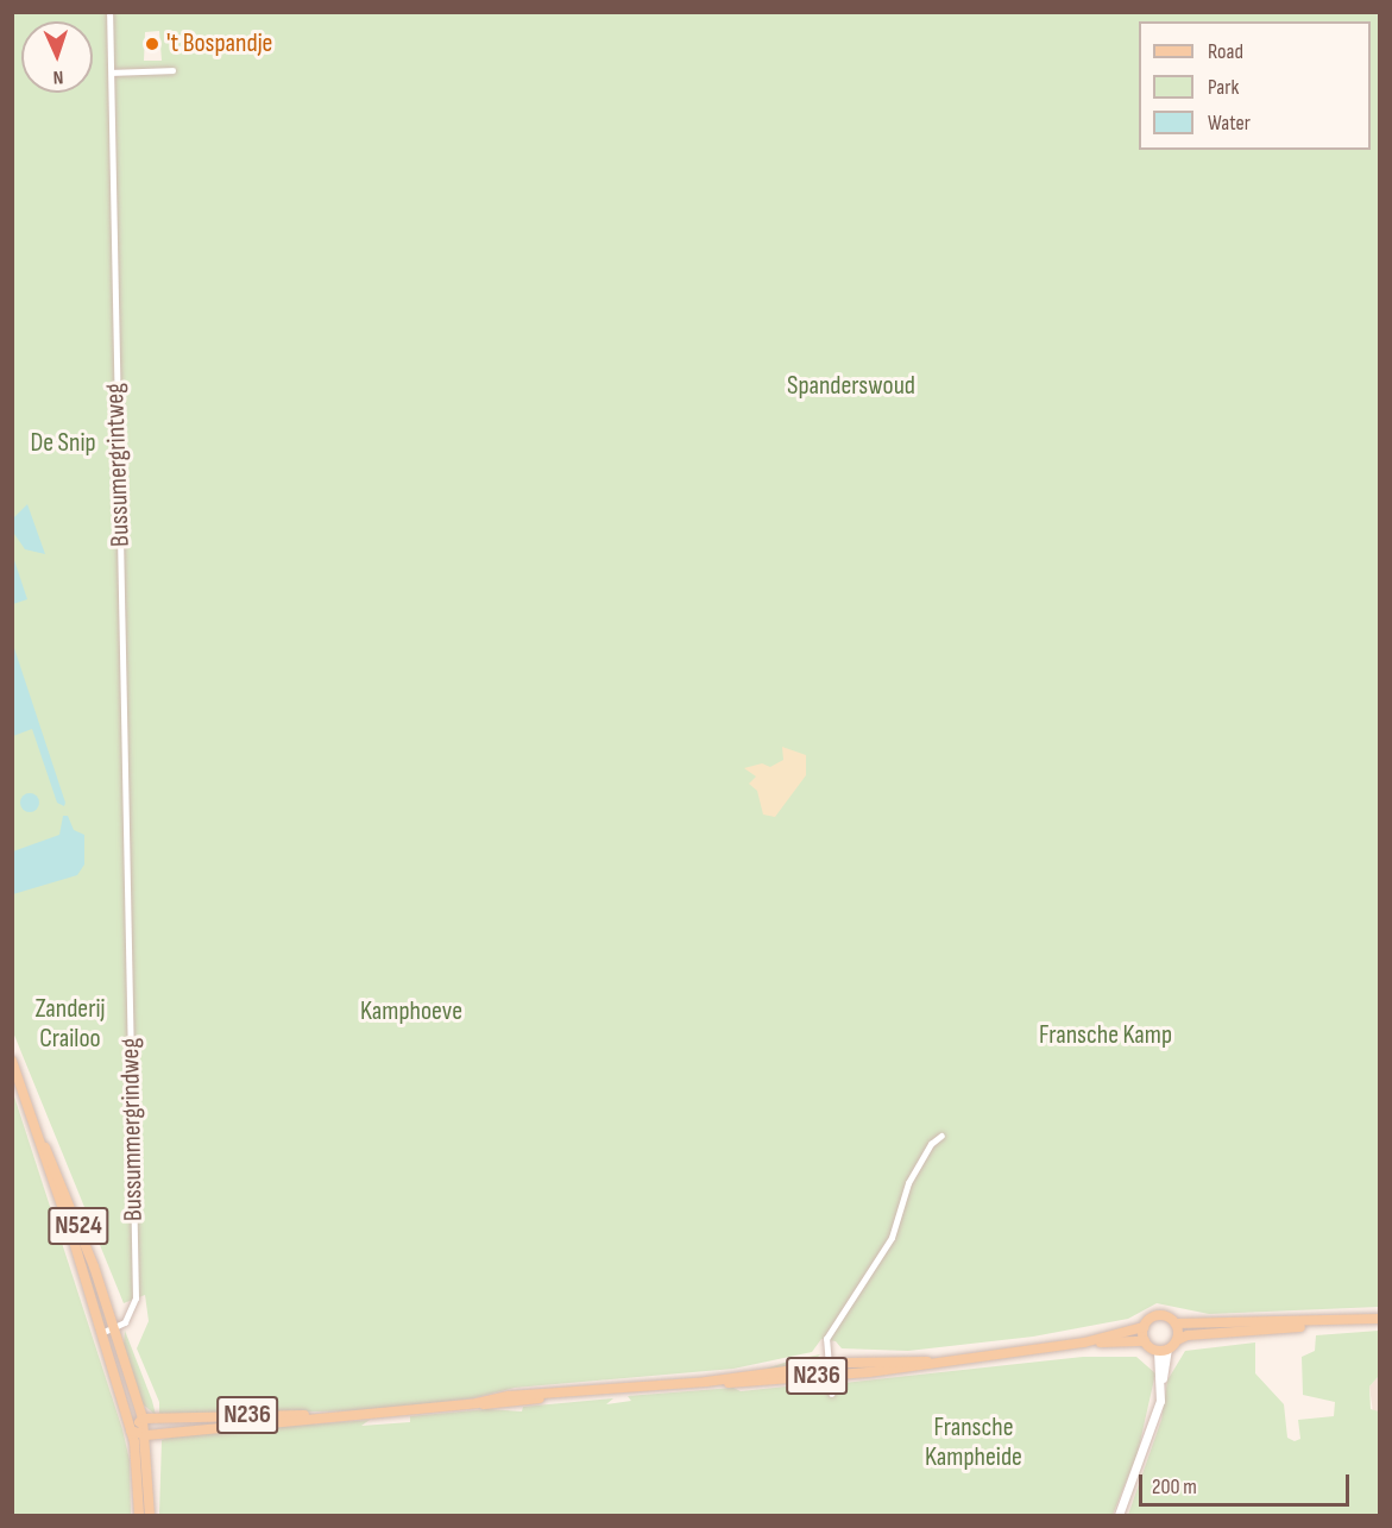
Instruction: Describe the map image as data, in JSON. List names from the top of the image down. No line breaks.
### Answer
{"streets":{"main road":["N524","N236"],"street":["Bussumergrintweg","Bussummergrindweg"]},"crossings":[["Bussumergrintweg","Bussummergrindweg"],["Bussummergrindweg","N524"],["N524","N236"]],"parks":["Spanderswoud","De Snip","Zanderij Crailoo","Kamphoeve","Fransche Kamp","Fransche Kampheide"],"places":["'t Bospandje"],"legend":["Road","Park","Water"],"scale_bar":"200 m","north":"bottom"}
